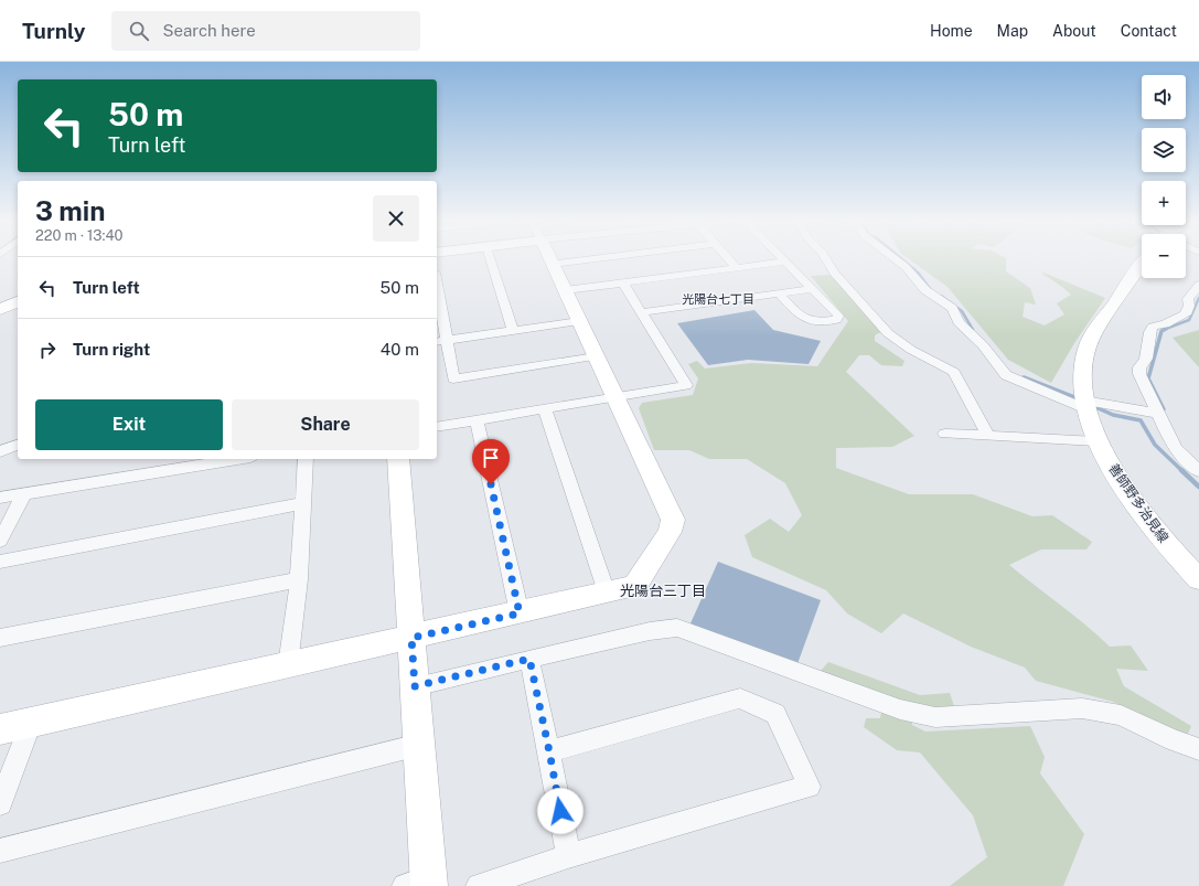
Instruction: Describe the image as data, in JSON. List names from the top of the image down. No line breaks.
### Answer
{"streets":{"street":["善師野多治見線"]},"districts":["光陽台七丁目","光陽台三丁目"],"page":{"header":"Turnly","search":"Search here","nav":["Home","Map","About","Contact"],"map_buttons":["+","−"],"turn":["50 m","Turn left"],"heading":["3 min","220 m · 13:40"],"list":[{"name":"Turn left","value":"50 m"},{"name":"Turn right","value":"40 m"}],"buttons":["Exit","Share"]}}
